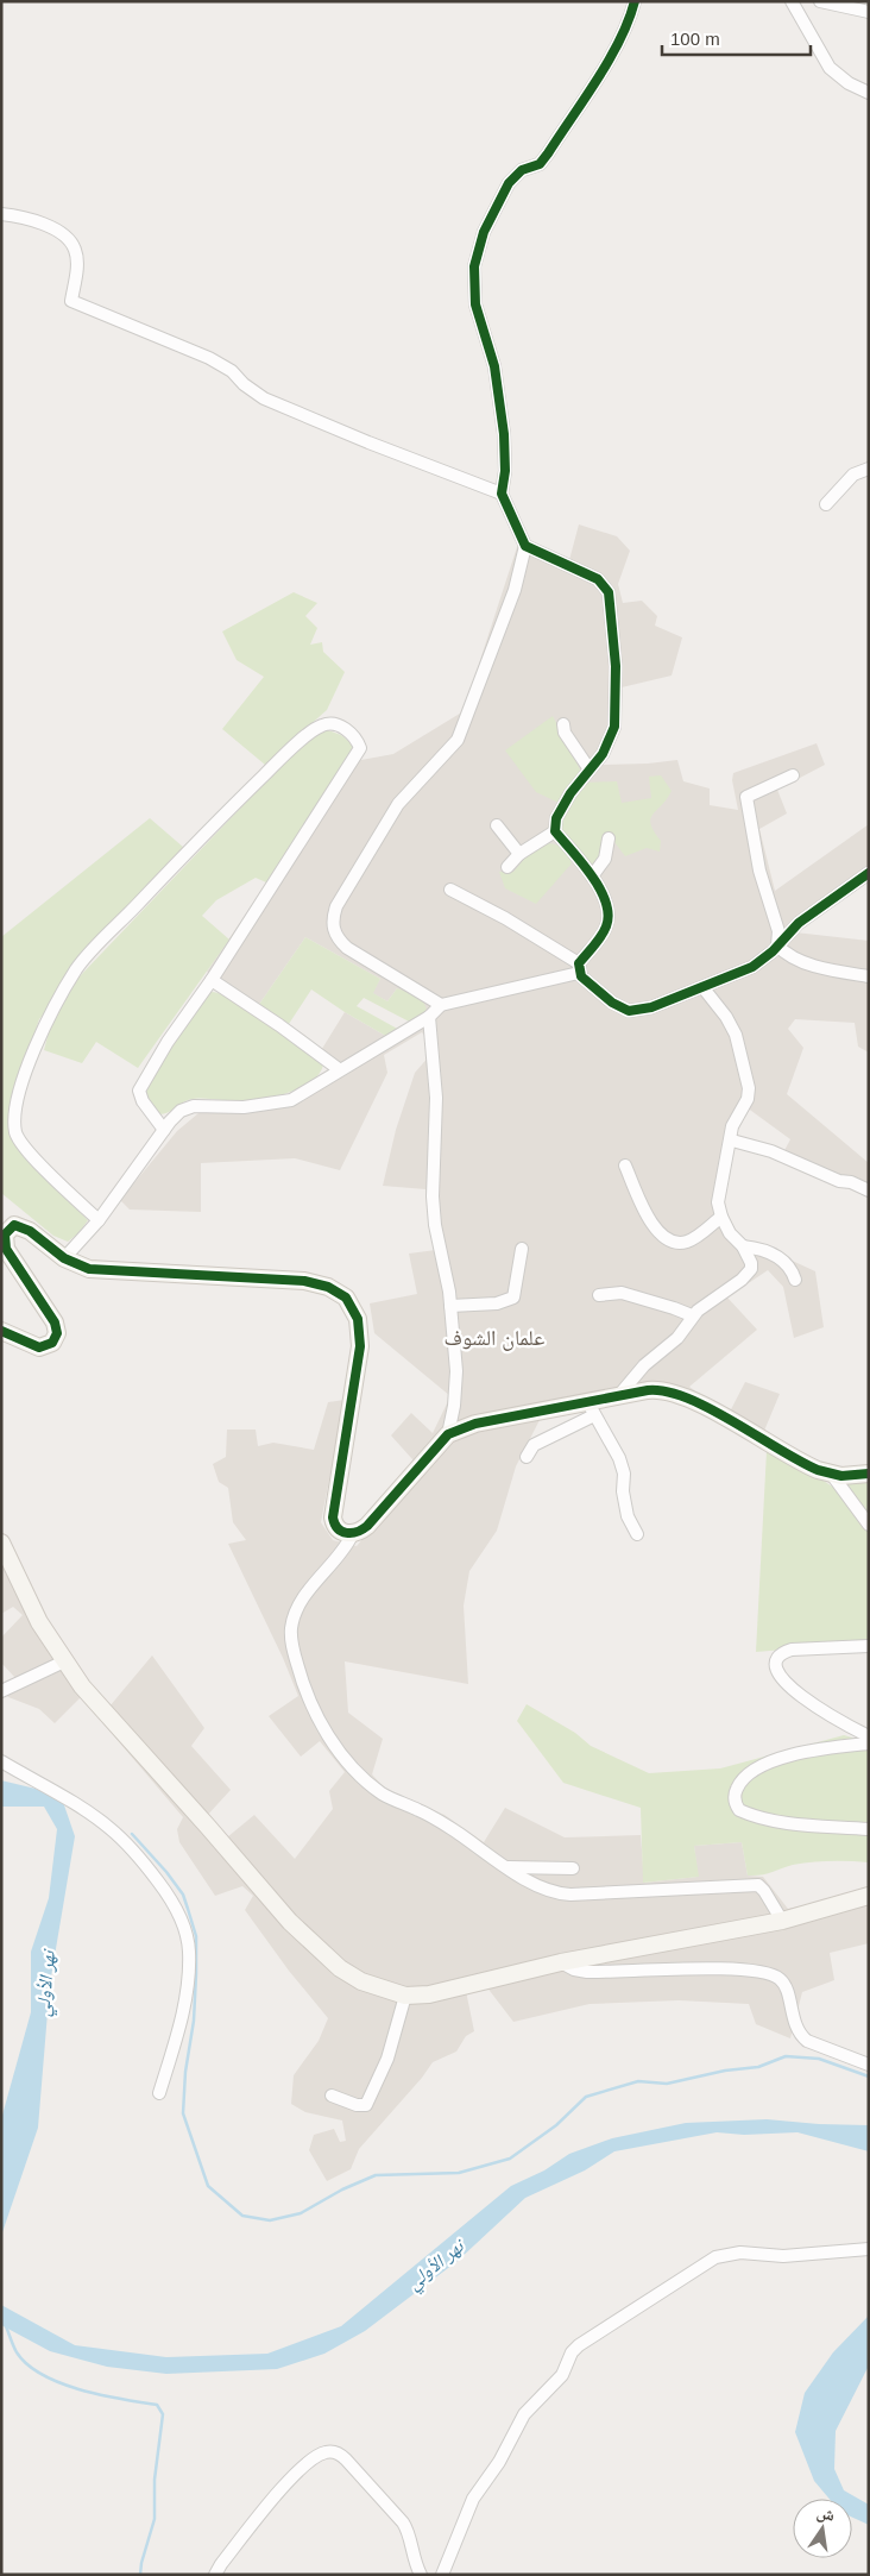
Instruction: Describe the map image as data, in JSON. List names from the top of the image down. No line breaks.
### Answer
{"districts":["علمان الشوف"],"water":["نهر الأولي"],"scale_bar":"100 m","north":"top"}
